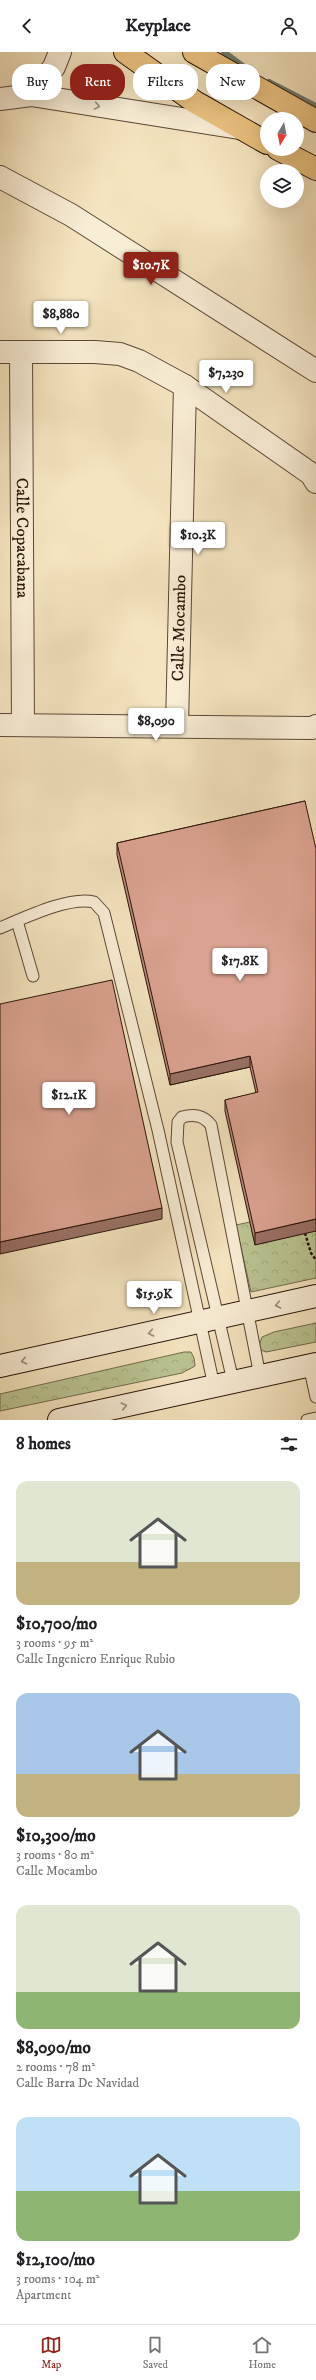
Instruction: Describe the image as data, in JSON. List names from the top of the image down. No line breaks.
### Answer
{"streets":{"street":["Calle Copacabana","Calle Mocambo"]},"north":"bottom","page":{"header":"Keyplace","chip":["Buy","Rent","Filters","New"],"price":["$10.7K","$8,880","$7,230","$10.3K","$8,090","$17.8K","$12.1K","$15.9K"],"heading":"8 homes","list":[{"name":"$10,700/mo","note":"3 rooms · 95 m² · Calle Ingeniero Enrique Rubio"},{"name":"$10,300/mo","note":"3 rooms · 80 m² · Calle Mocambo"},{"name":"$8,090/mo","note":"2 rooms · 78 m² · Calle Barra De Navidad"},{"name":"$12,100/mo","note":"3 rooms · 104 m² · Apartment"}],"tabs":["Map","Saved","Home"]}}
